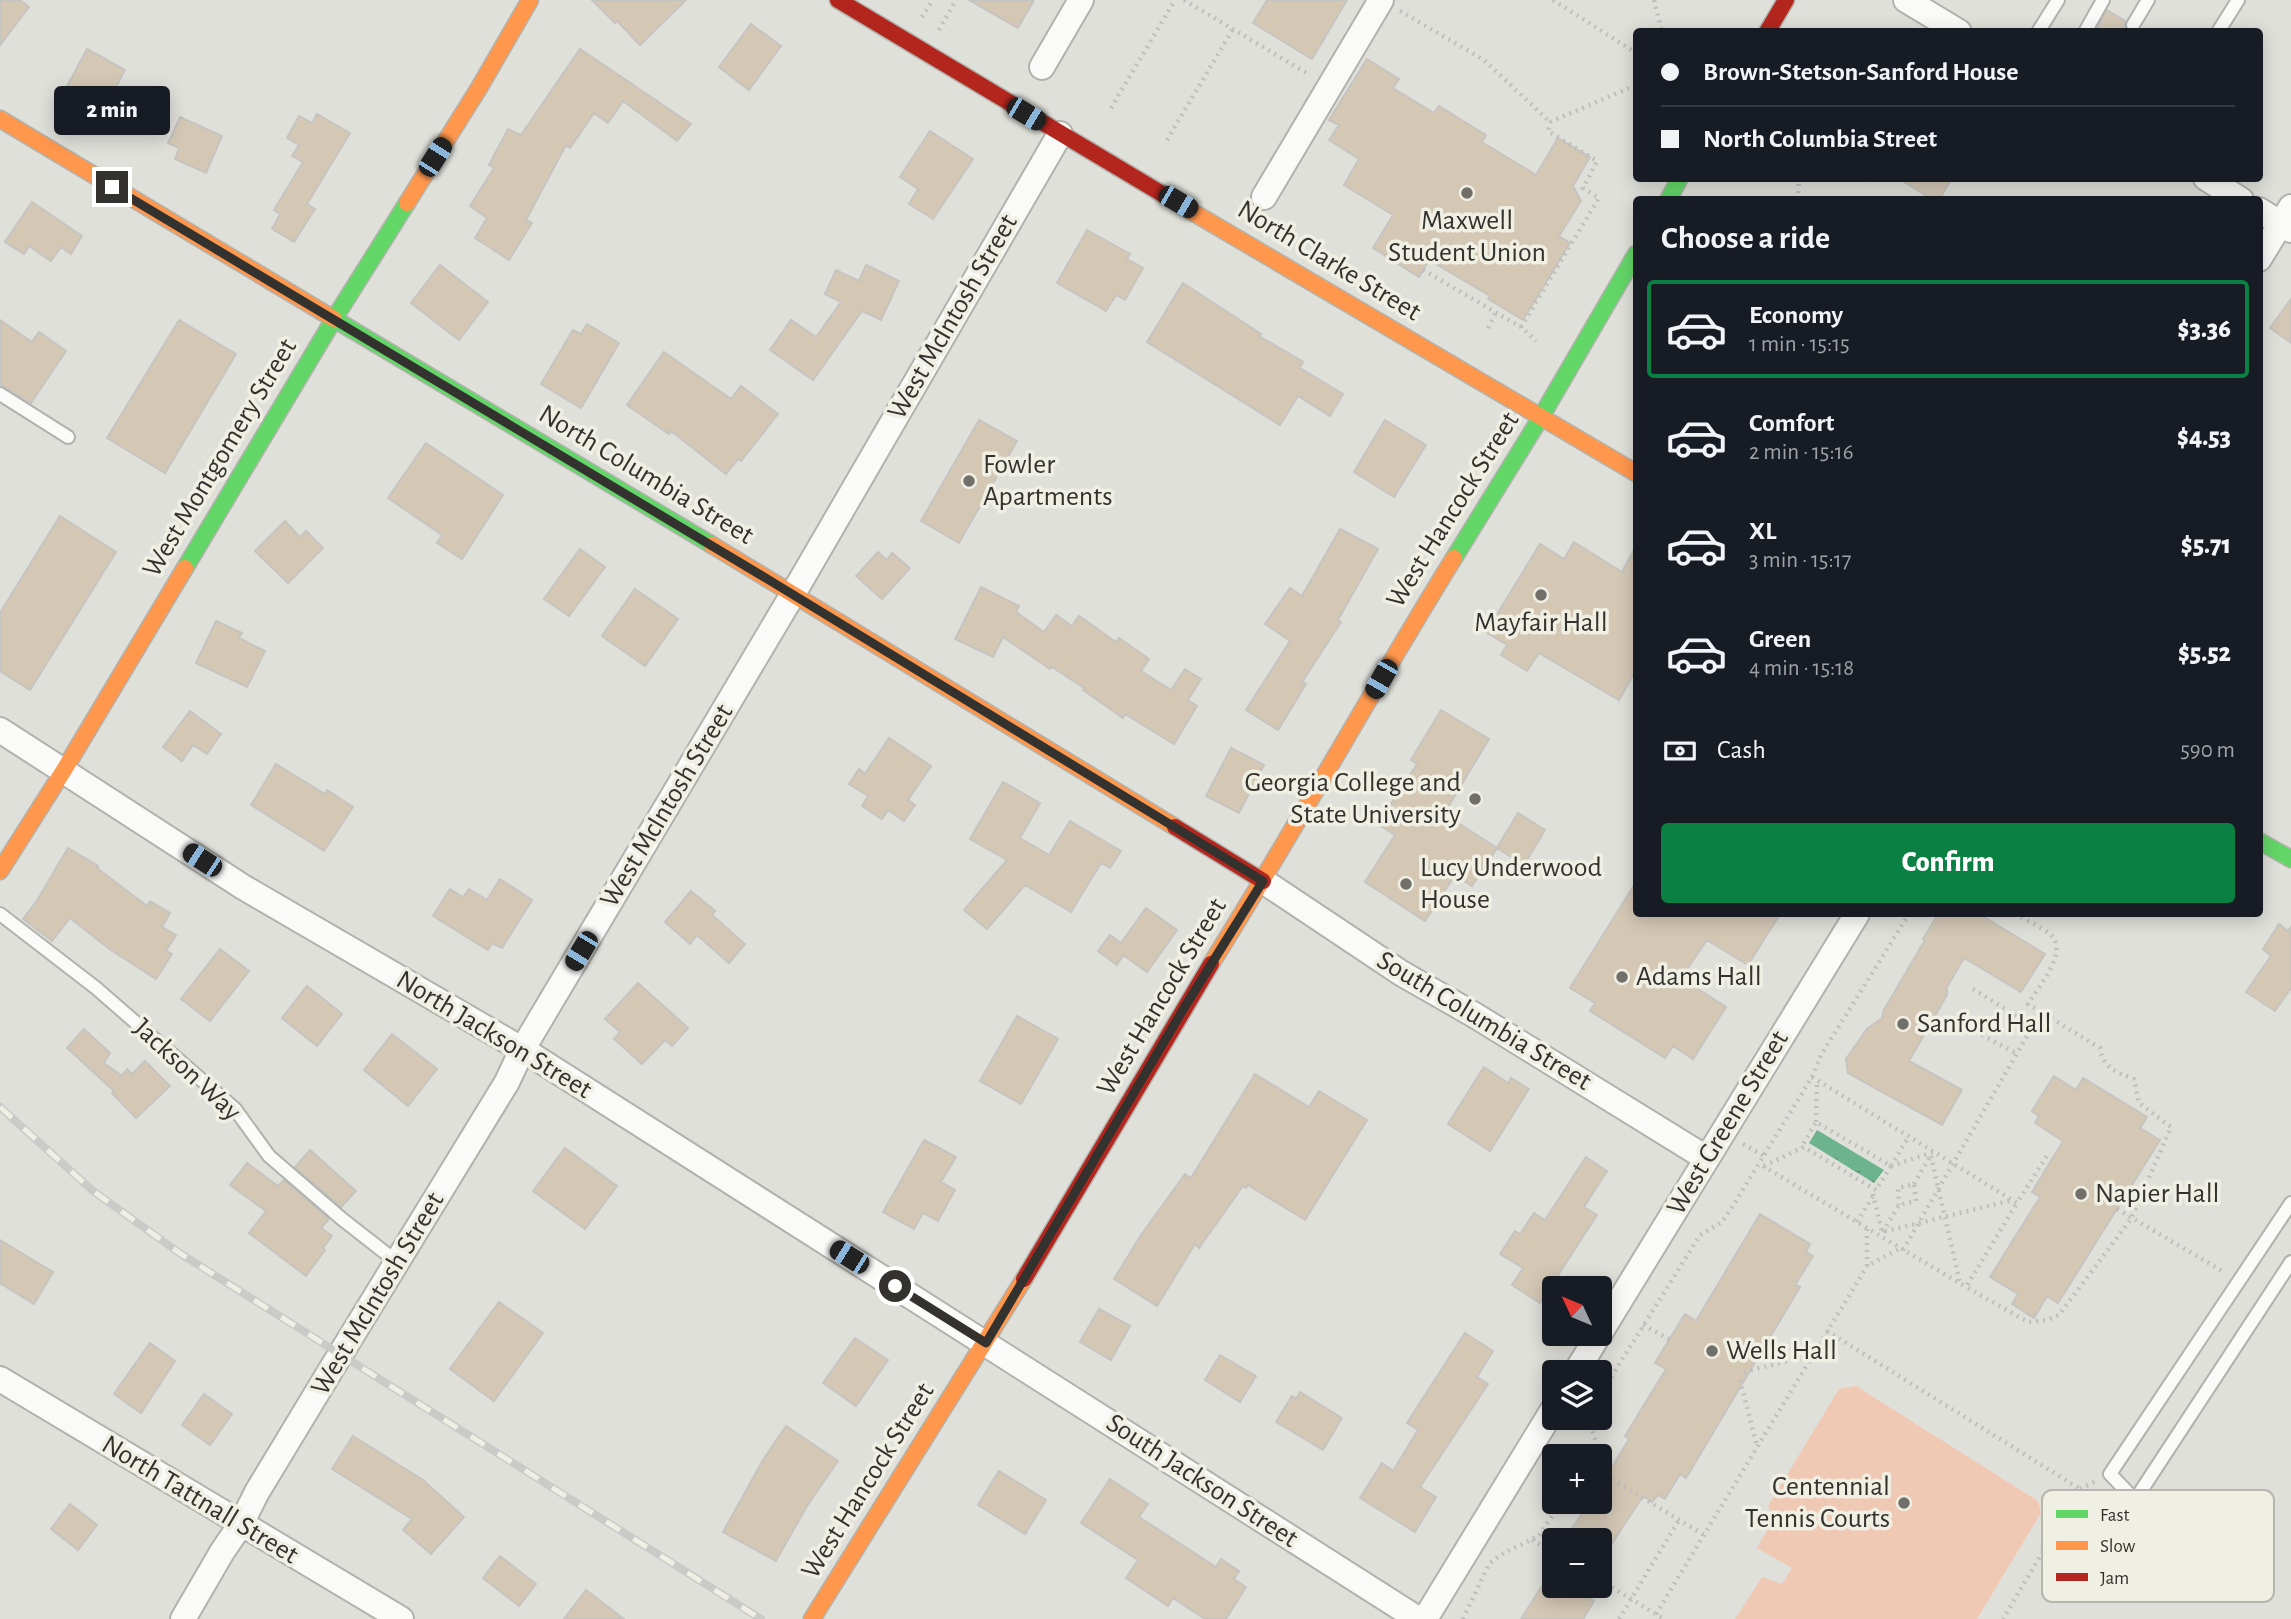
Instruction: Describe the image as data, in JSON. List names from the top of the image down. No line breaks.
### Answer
{"streets":{"main road":["North Clarke Street","West Montgomery Street","North Columbia Street","West Hancock Street"],"street":["West McIntosh Street","South Columbia Street","North Jackson Street","West Greene Street","South Jackson Street","North Tattnall Street"],"lane":["Jackson Way"]},"crossings":[["North Clarke Street","West McIntosh Street"],["North Clarke Street","West Hancock Street"],["West McIntosh Street","North Columbia Street"],["West McIntosh Street","North Jackson Street"],["West McIntosh Street","Jackson Way"],["West McIntosh Street","North Tattnall Street"],["West Montgomery Street","North Columbia Street"],["West Montgomery Street","North Jackson Street"],["North Columbia Street","West Hancock Street"],["North Columbia Street","South Columbia Street"],["West Hancock Street","South Columbia Street"],["West Hancock Street","North Jackson Street"],["West Hancock Street","South Jackson Street"],["South Columbia Street","West Greene Street"],["North Jackson Street","South Jackson Street"]],"places":["Maxwell Student Union","Fowler Apartments","Mayfair Hall","Georgia College and State University","Lucy Underwood House","Adams Hall","Sanford Hall","Napier Hall","Wells Hall","Centennial Tennis Courts"],"legend":["Fast","Slow","Jam"],"north":"top left","page":{"banner":["Brown-Stetson-Sanford House","North Columbia Street"],"bubble":"2 min","heading":"Choose a ride","list":[{"name":"Economy","note":"1 min · 15:15","value":"$3.36"},{"name":"Comfort","note":"2 min · 15:16","value":"$4.53"},{"name":"XL","note":"3 min · 15:17","value":"$5.71"},{"name":"Green","note":"4 min · 15:18","value":"$5.52"}],"pay":["Cash","590 m"],"buttons":"Confirm","map_buttons":["+","−"]}}
